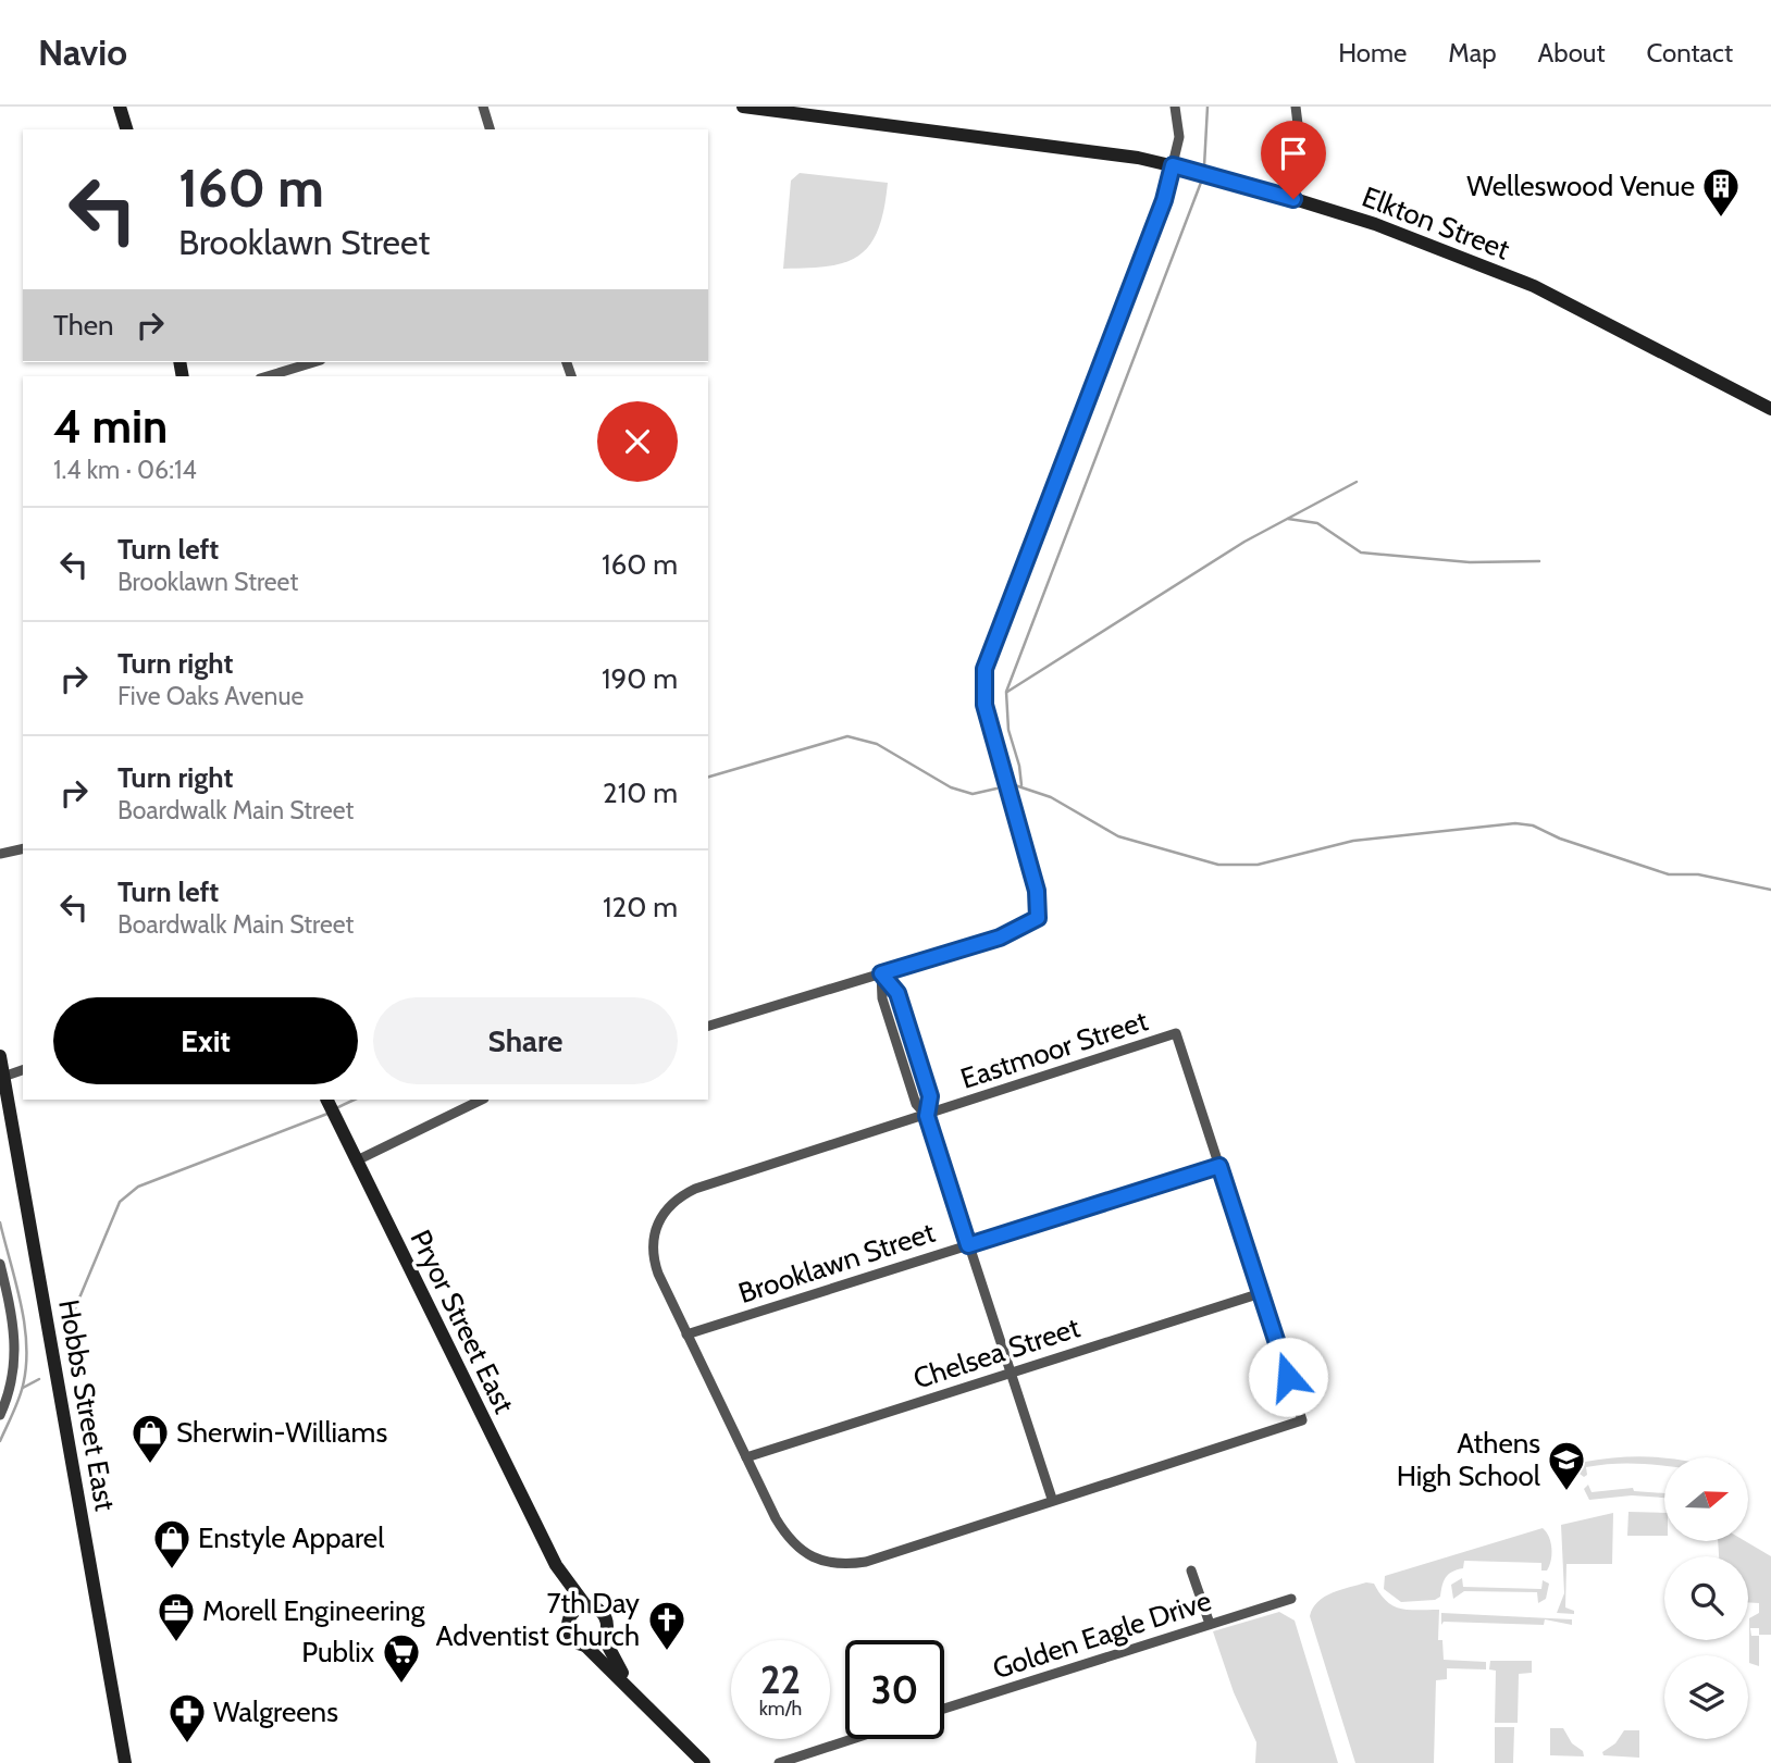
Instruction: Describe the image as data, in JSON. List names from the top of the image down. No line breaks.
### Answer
{"streets":{"street":["Elkton Street","Eastmoor Street","Brooklawn Street","Pryor Street East","Chelsea Street","Hobbs Street East","Golden Eagle Drive"]},"crossings":[["Eastmoor Street","Brooklawn Street"],["Eastmoor Street","Chelsea Street"]],"places":{"building":["Welleswood Venue"],"shop":["Sherwin-Williams","Enstyle Apparel"],"school or university":["Athens High School"],"office":["Morell Engineering"],"church":["7th Day Adventist Church"],"supermarket":["Publix"],"pharmacy":["Walgreens"]},"north":"right","page":{"header":"Navio","nav":["Home","Map","About","Contact"],"turn":["160 m","Brooklawn Street"],"then":"Then","heading":["4 min","1.4 km · 06:14"],"list":[{"name":"Turn left","note":"Brooklawn Street","value":"160 m"},{"name":"Turn right","note":"Five Oaks Avenue","value":"190 m"},{"name":"Turn right","note":"Boardwalk Main Street","value":"210 m"},{"name":"Turn left","note":"Boardwalk Main Street","value":"120 m"}],"buttons":["Exit","Share"],"speed":"22 km/h","limit":"30"}}
